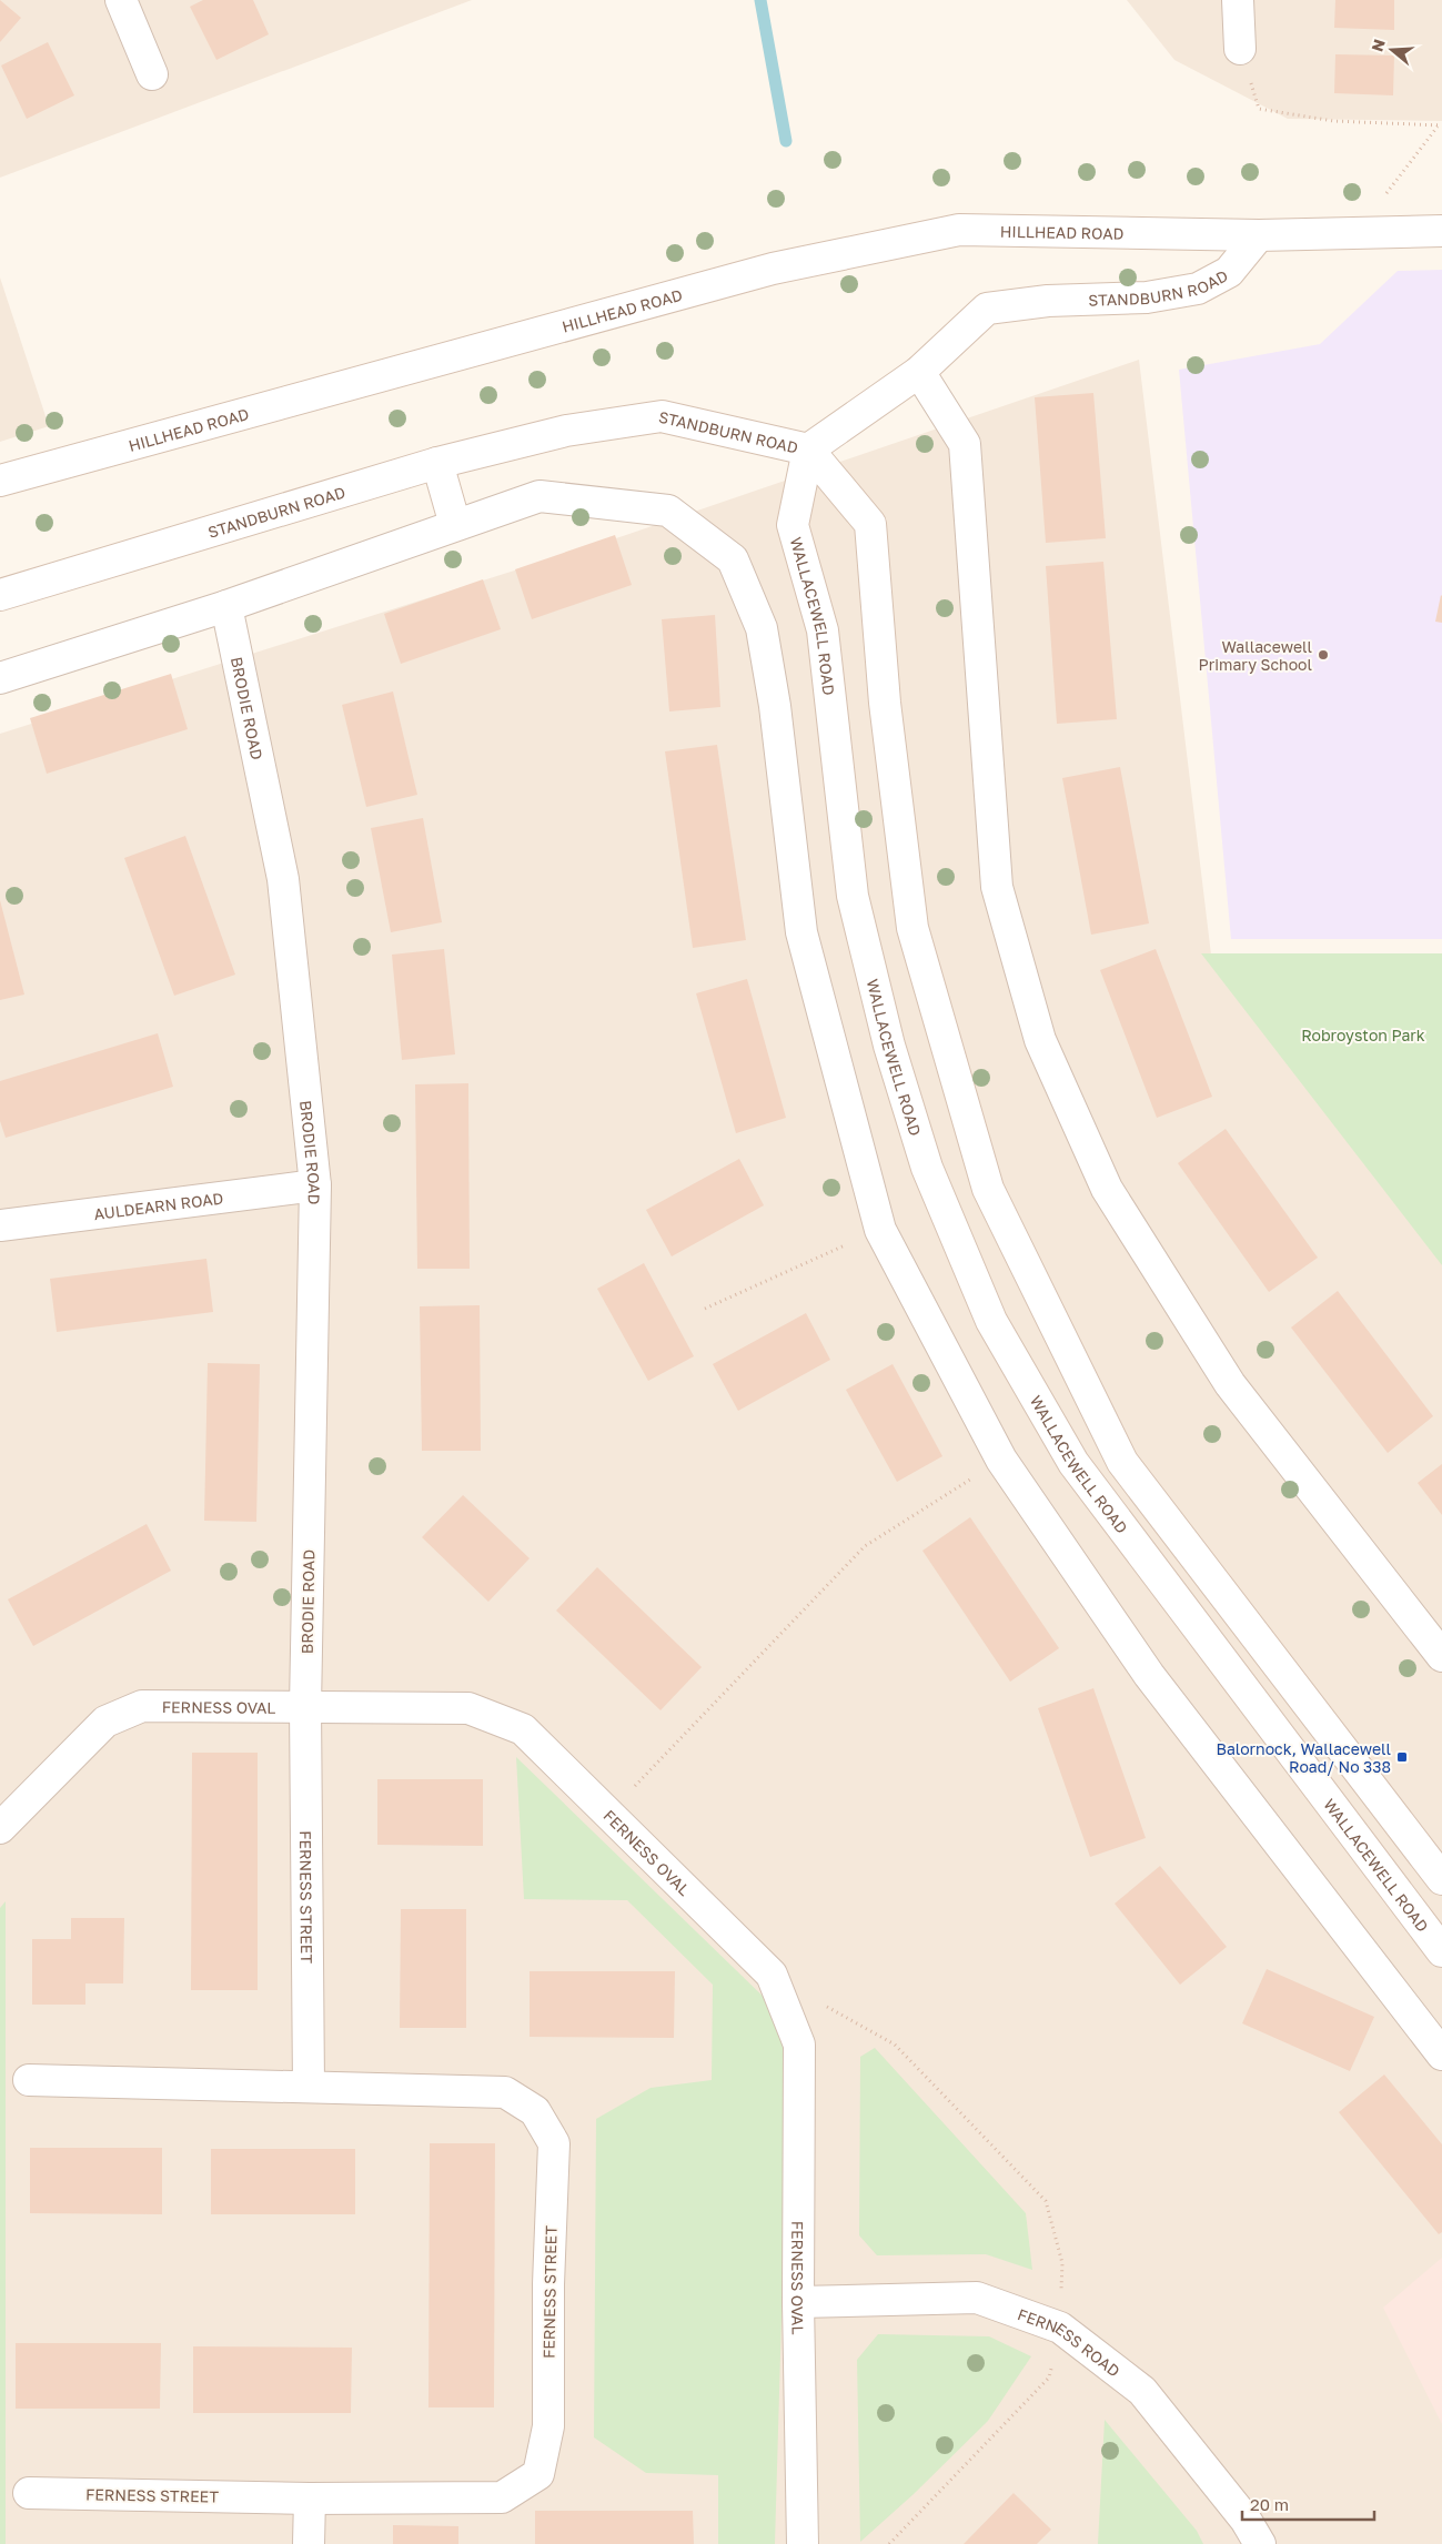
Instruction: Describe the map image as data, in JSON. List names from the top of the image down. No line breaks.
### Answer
{"streets":{"street":["HILLHEAD ROAD","STANDBURN ROAD","WALLACEWELL ROAD","BRODIE ROAD","AULDEARN ROAD","FERNESS OVAL","FERNESS STREET","FERNESS ROAD"]},"crossings":[["HILLHEAD ROAD","STANDBURN ROAD"],["STANDBURN ROAD","WALLACEWELL ROAD"],["BRODIE ROAD","AULDEARN ROAD"],["BRODIE ROAD","FERNESS OVAL"],["BRODIE ROAD","FERNESS STREET"],["FERNESS OVAL","FERNESS STREET"],["FERNESS OVAL","FERNESS ROAD"]],"parks":["Robroyston Park"],"places":{"other":["Wallacewell Primary School"],"transit":["Balornock, Wallacewell Road/ No 338"]},"scale_bar":"20 m","north":"left"}
